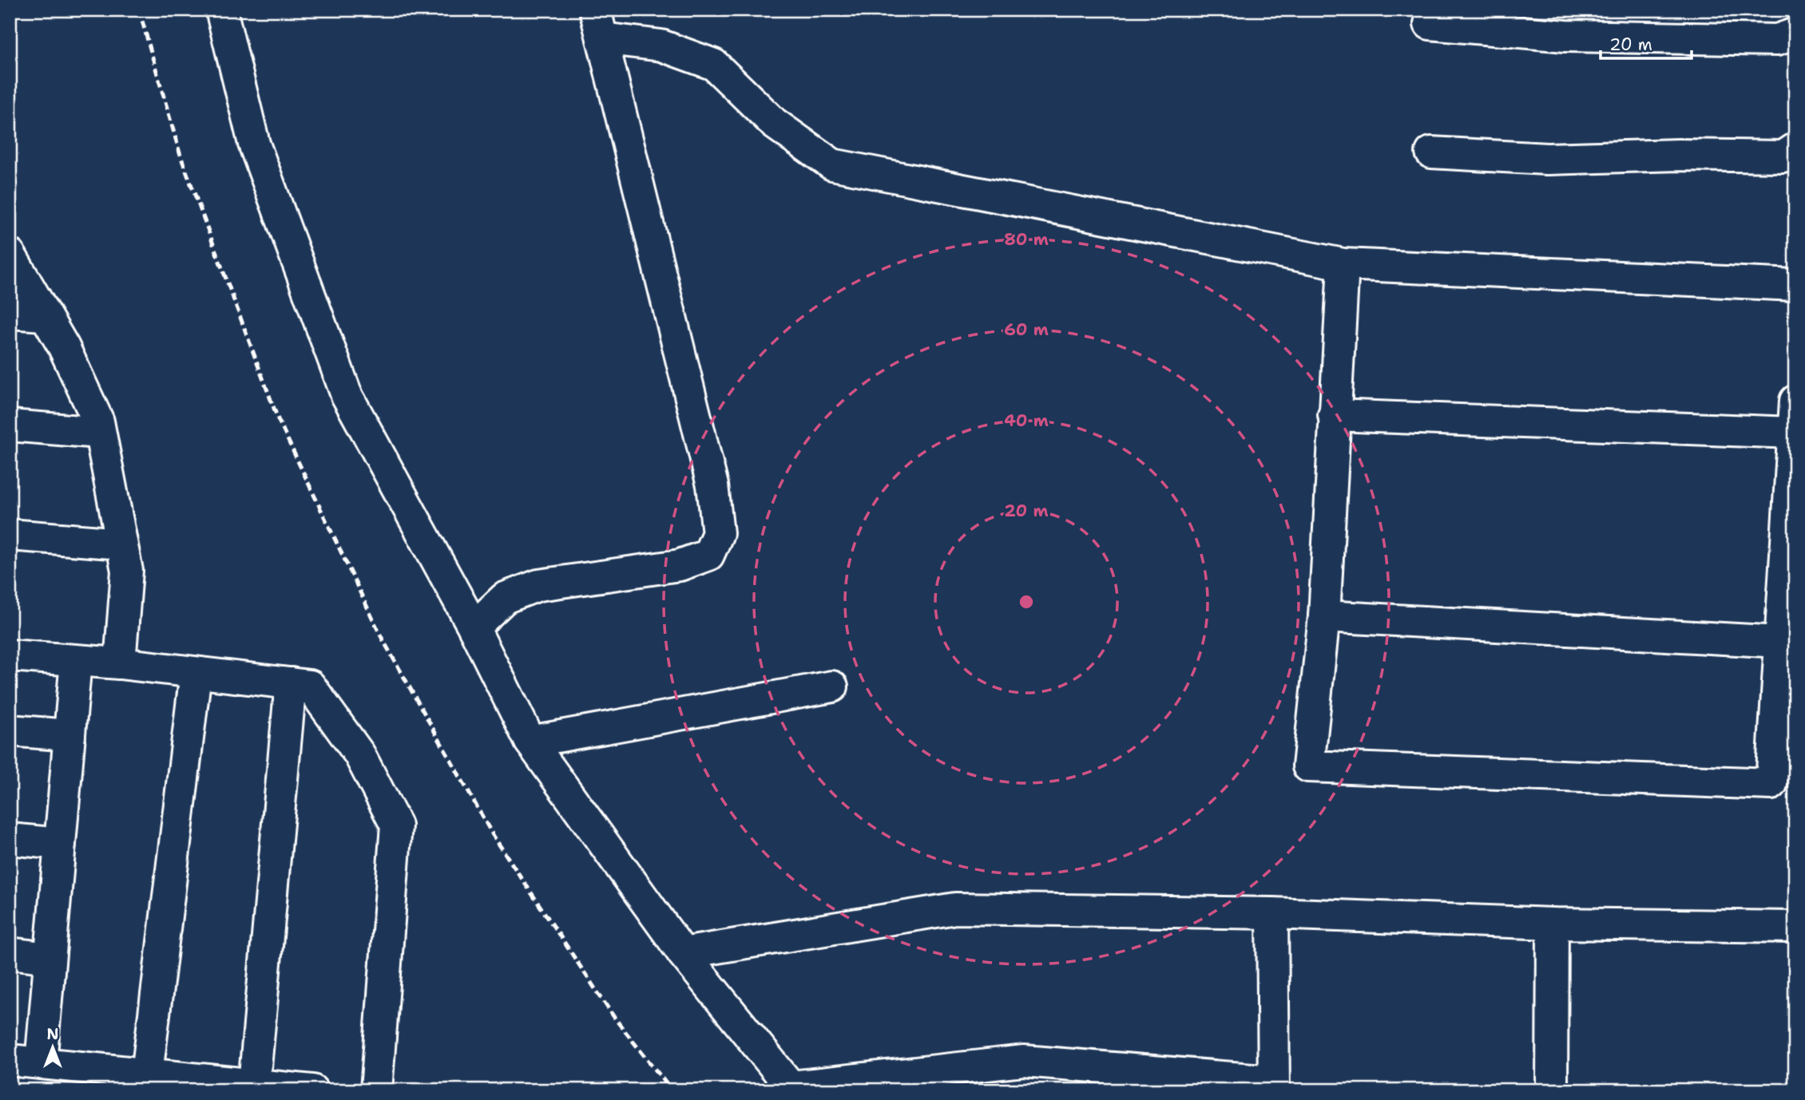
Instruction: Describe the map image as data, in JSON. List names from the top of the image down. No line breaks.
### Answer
{"scale_bar":"20 m","north":"top","rings":["80 m","60 m","40 m","20 m"]}
